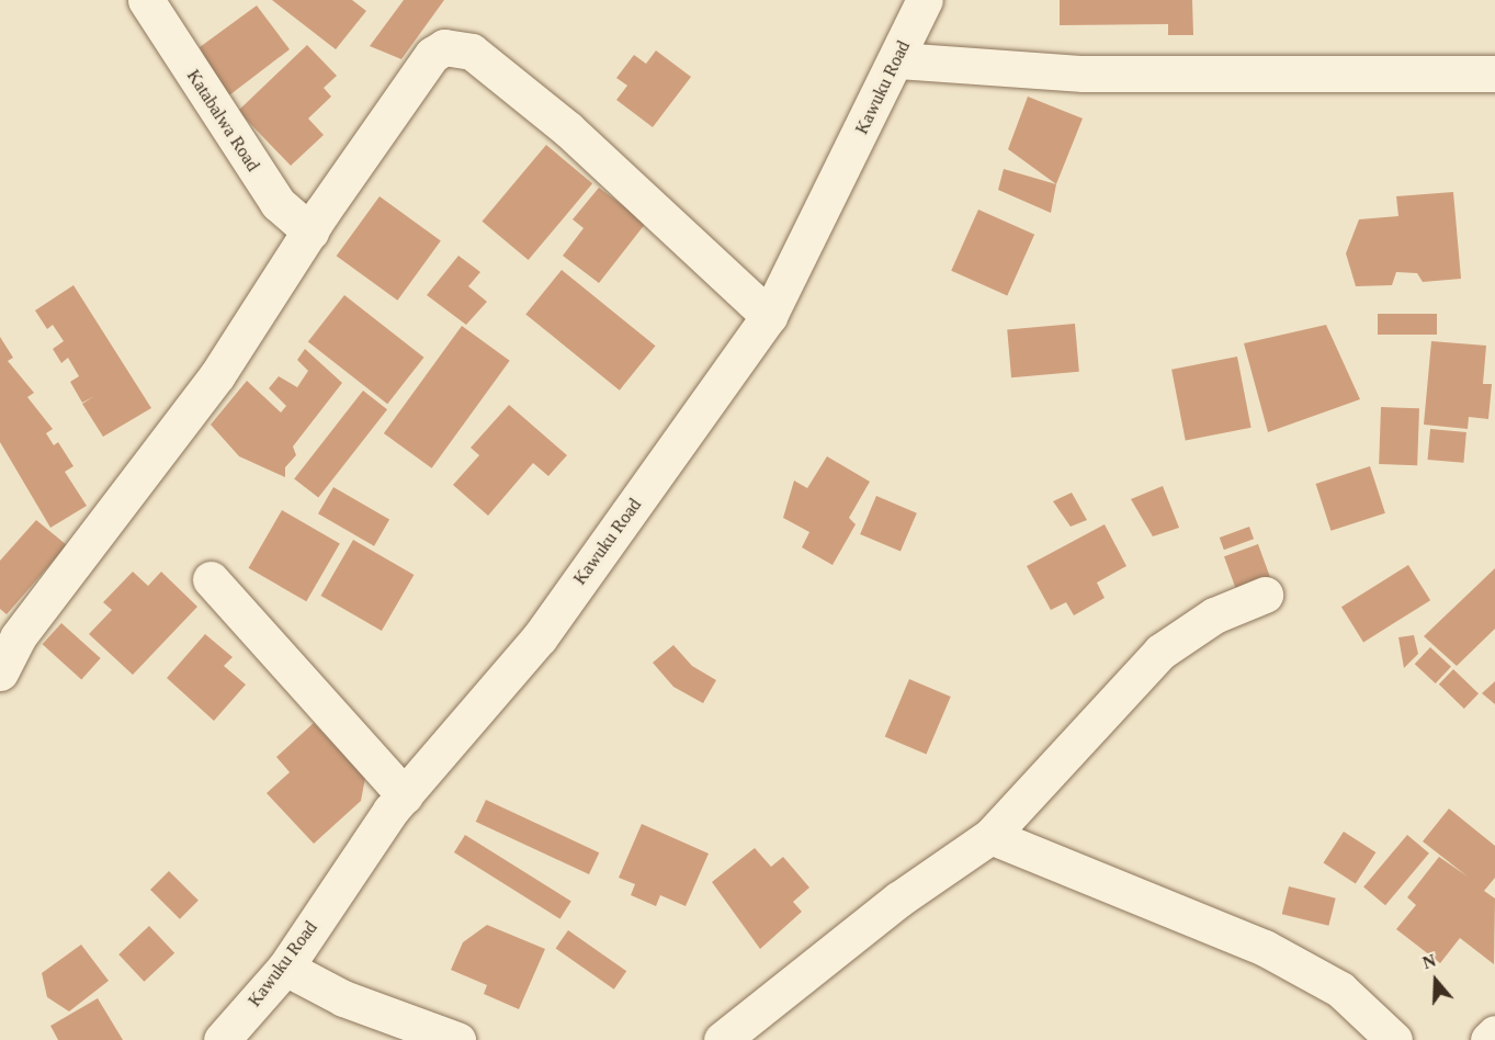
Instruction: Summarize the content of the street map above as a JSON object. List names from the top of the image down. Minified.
{"streets":{"street":["Kawuku Road","Katabalwa Road"]},"north":"top"}
